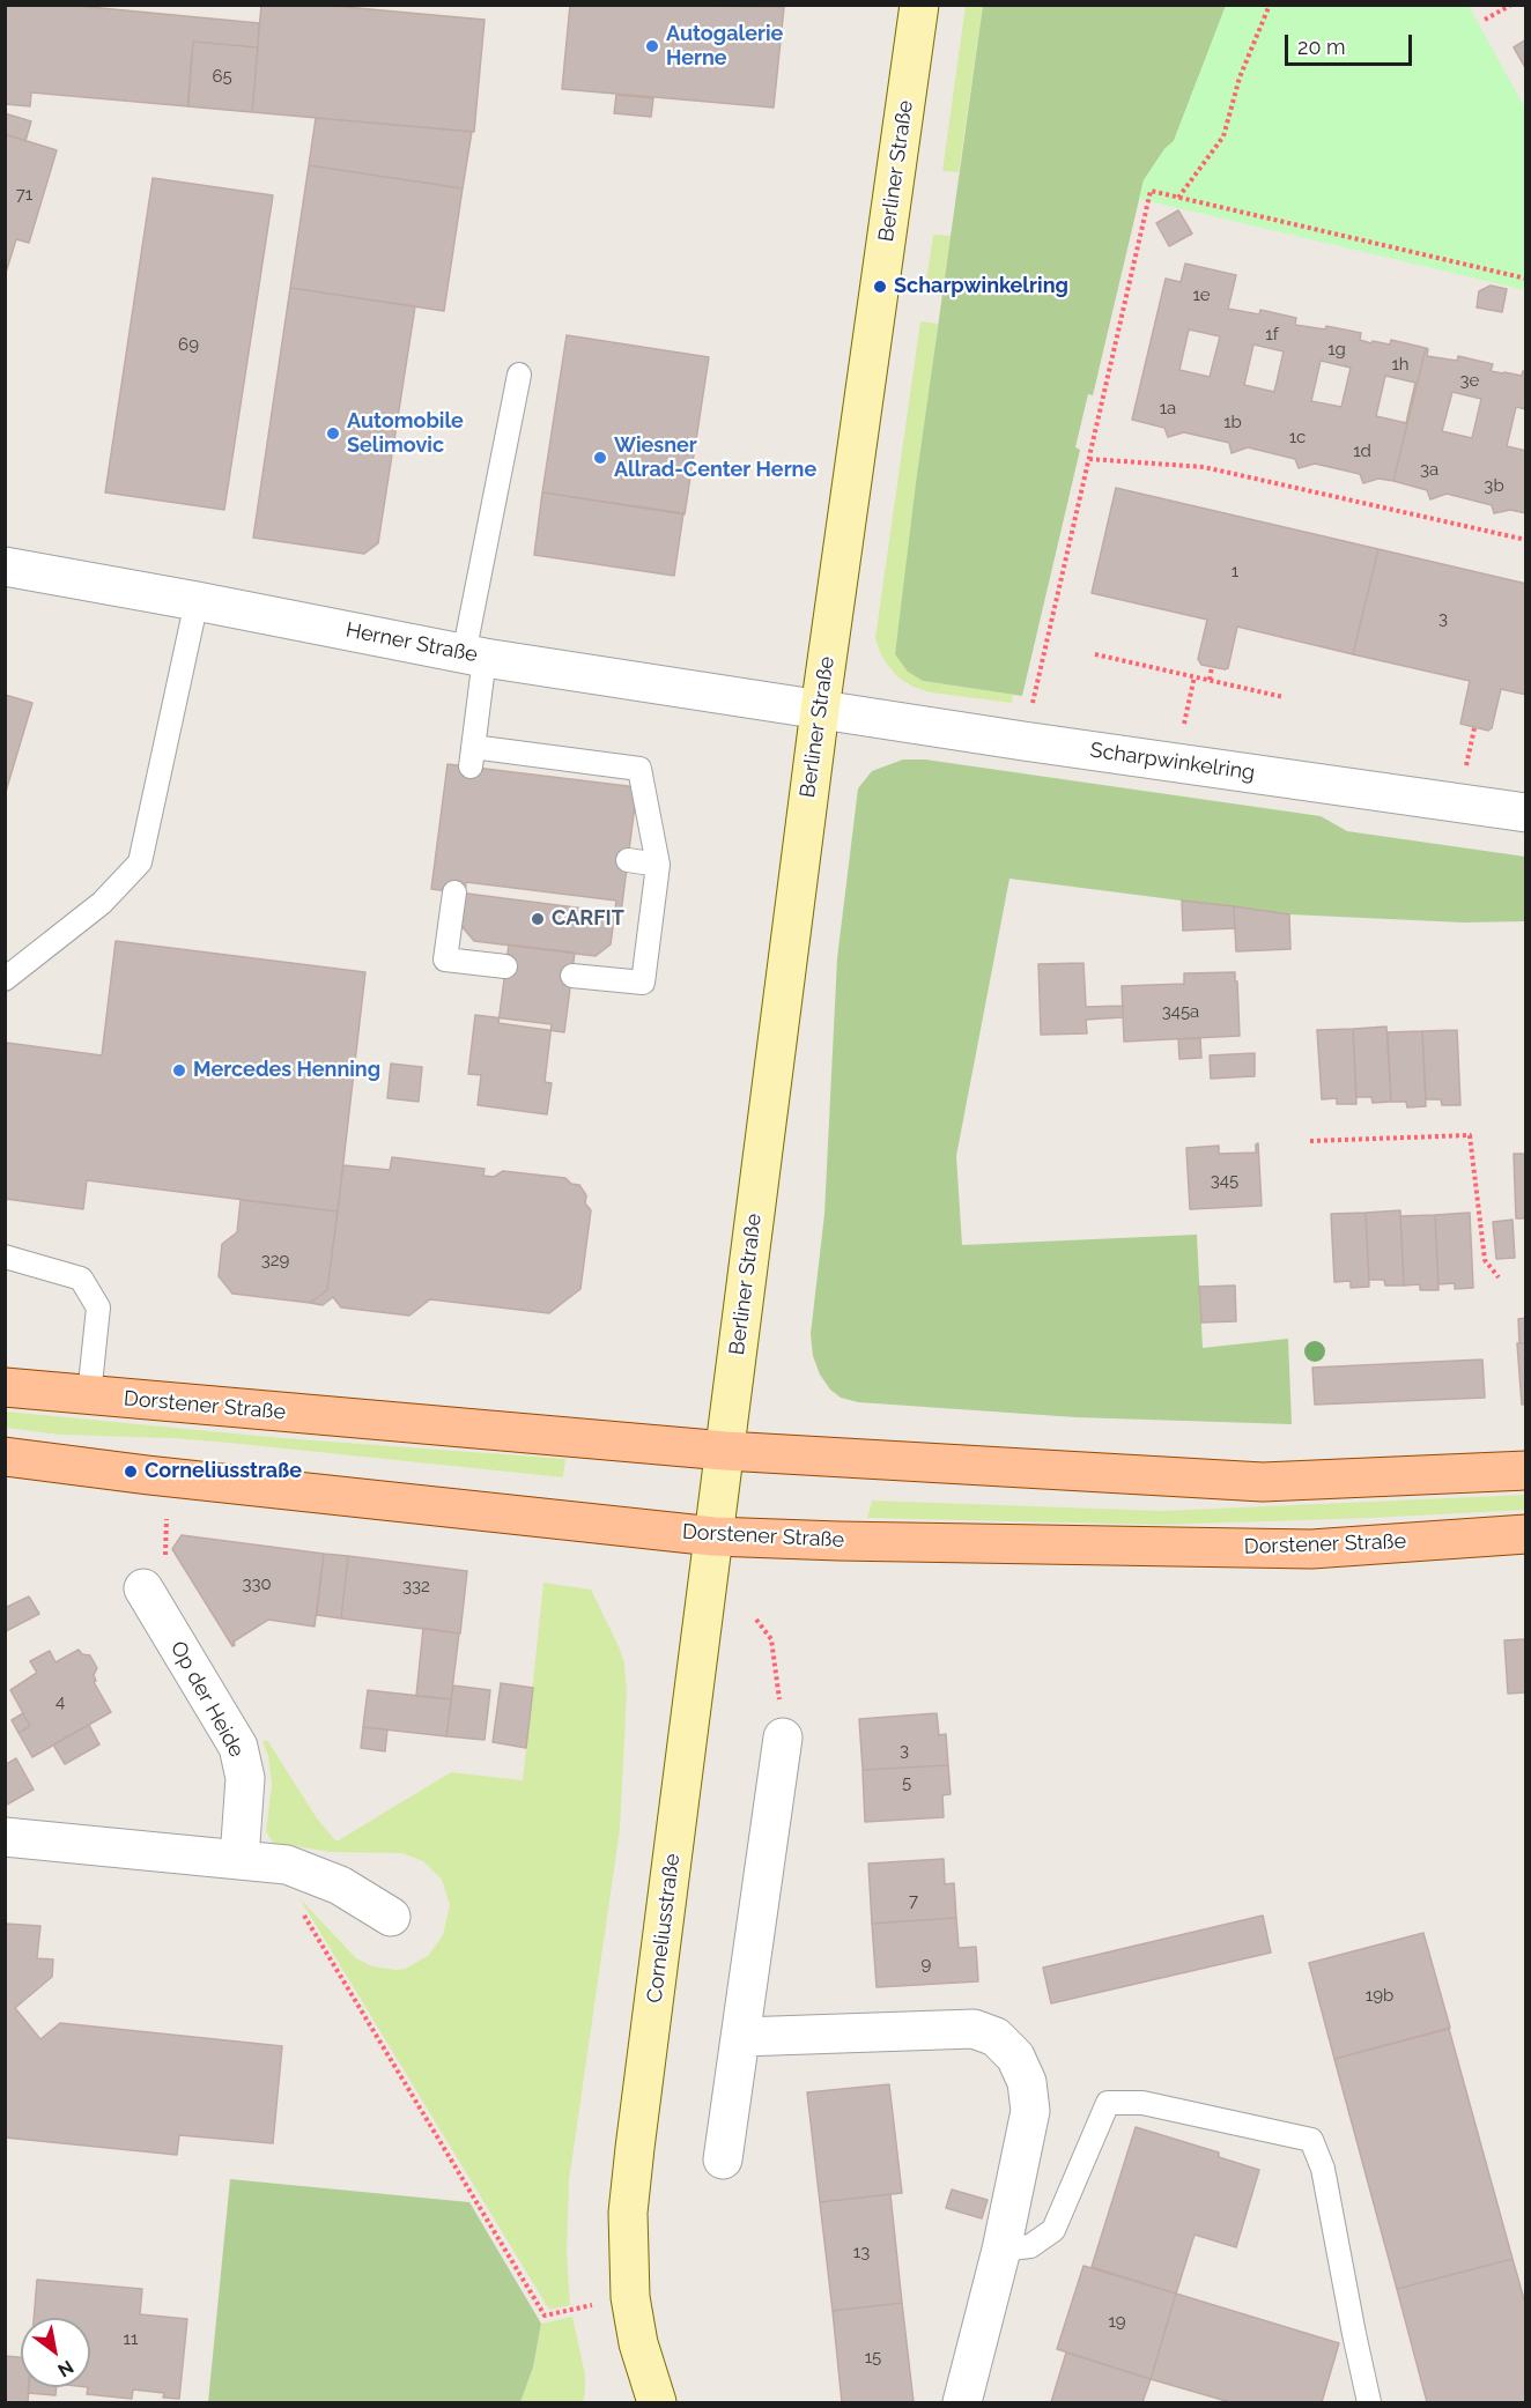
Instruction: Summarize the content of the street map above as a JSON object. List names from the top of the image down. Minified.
{"streets":{"main road":["Berliner Straße","Dorstener Straße","Corneliusstraße"],"street":["Herner Straße","Scharpwinkelring","Op der Heide"]},"crossings":[["Berliner Straße","Herner Straße"],["Berliner Straße","Scharpwinkelring"],["Berliner Straße","Dorstener Straße"],["Berliner Straße","Corneliusstraße"],["Herner Straße","Scharpwinkelring"],["Dorstener Straße","Corneliusstraße"]],"places":["Autogalerie Herne","Scharpwinkelring","Automobile Selimovic","Wiesner Allrad-Center Herne","CARFIT","Mercedes Henning","Corneliusstraße"],"house_numbers":["65","71","1e","1f","69","1g","1h","3e","1a","1b","1c","1d","3a","3b","1","3","345a","345","329","330","332","4","3","5","7","9","19b","13","19","11","15"],"scale_bar":"20 m","north":"bottom right"}
